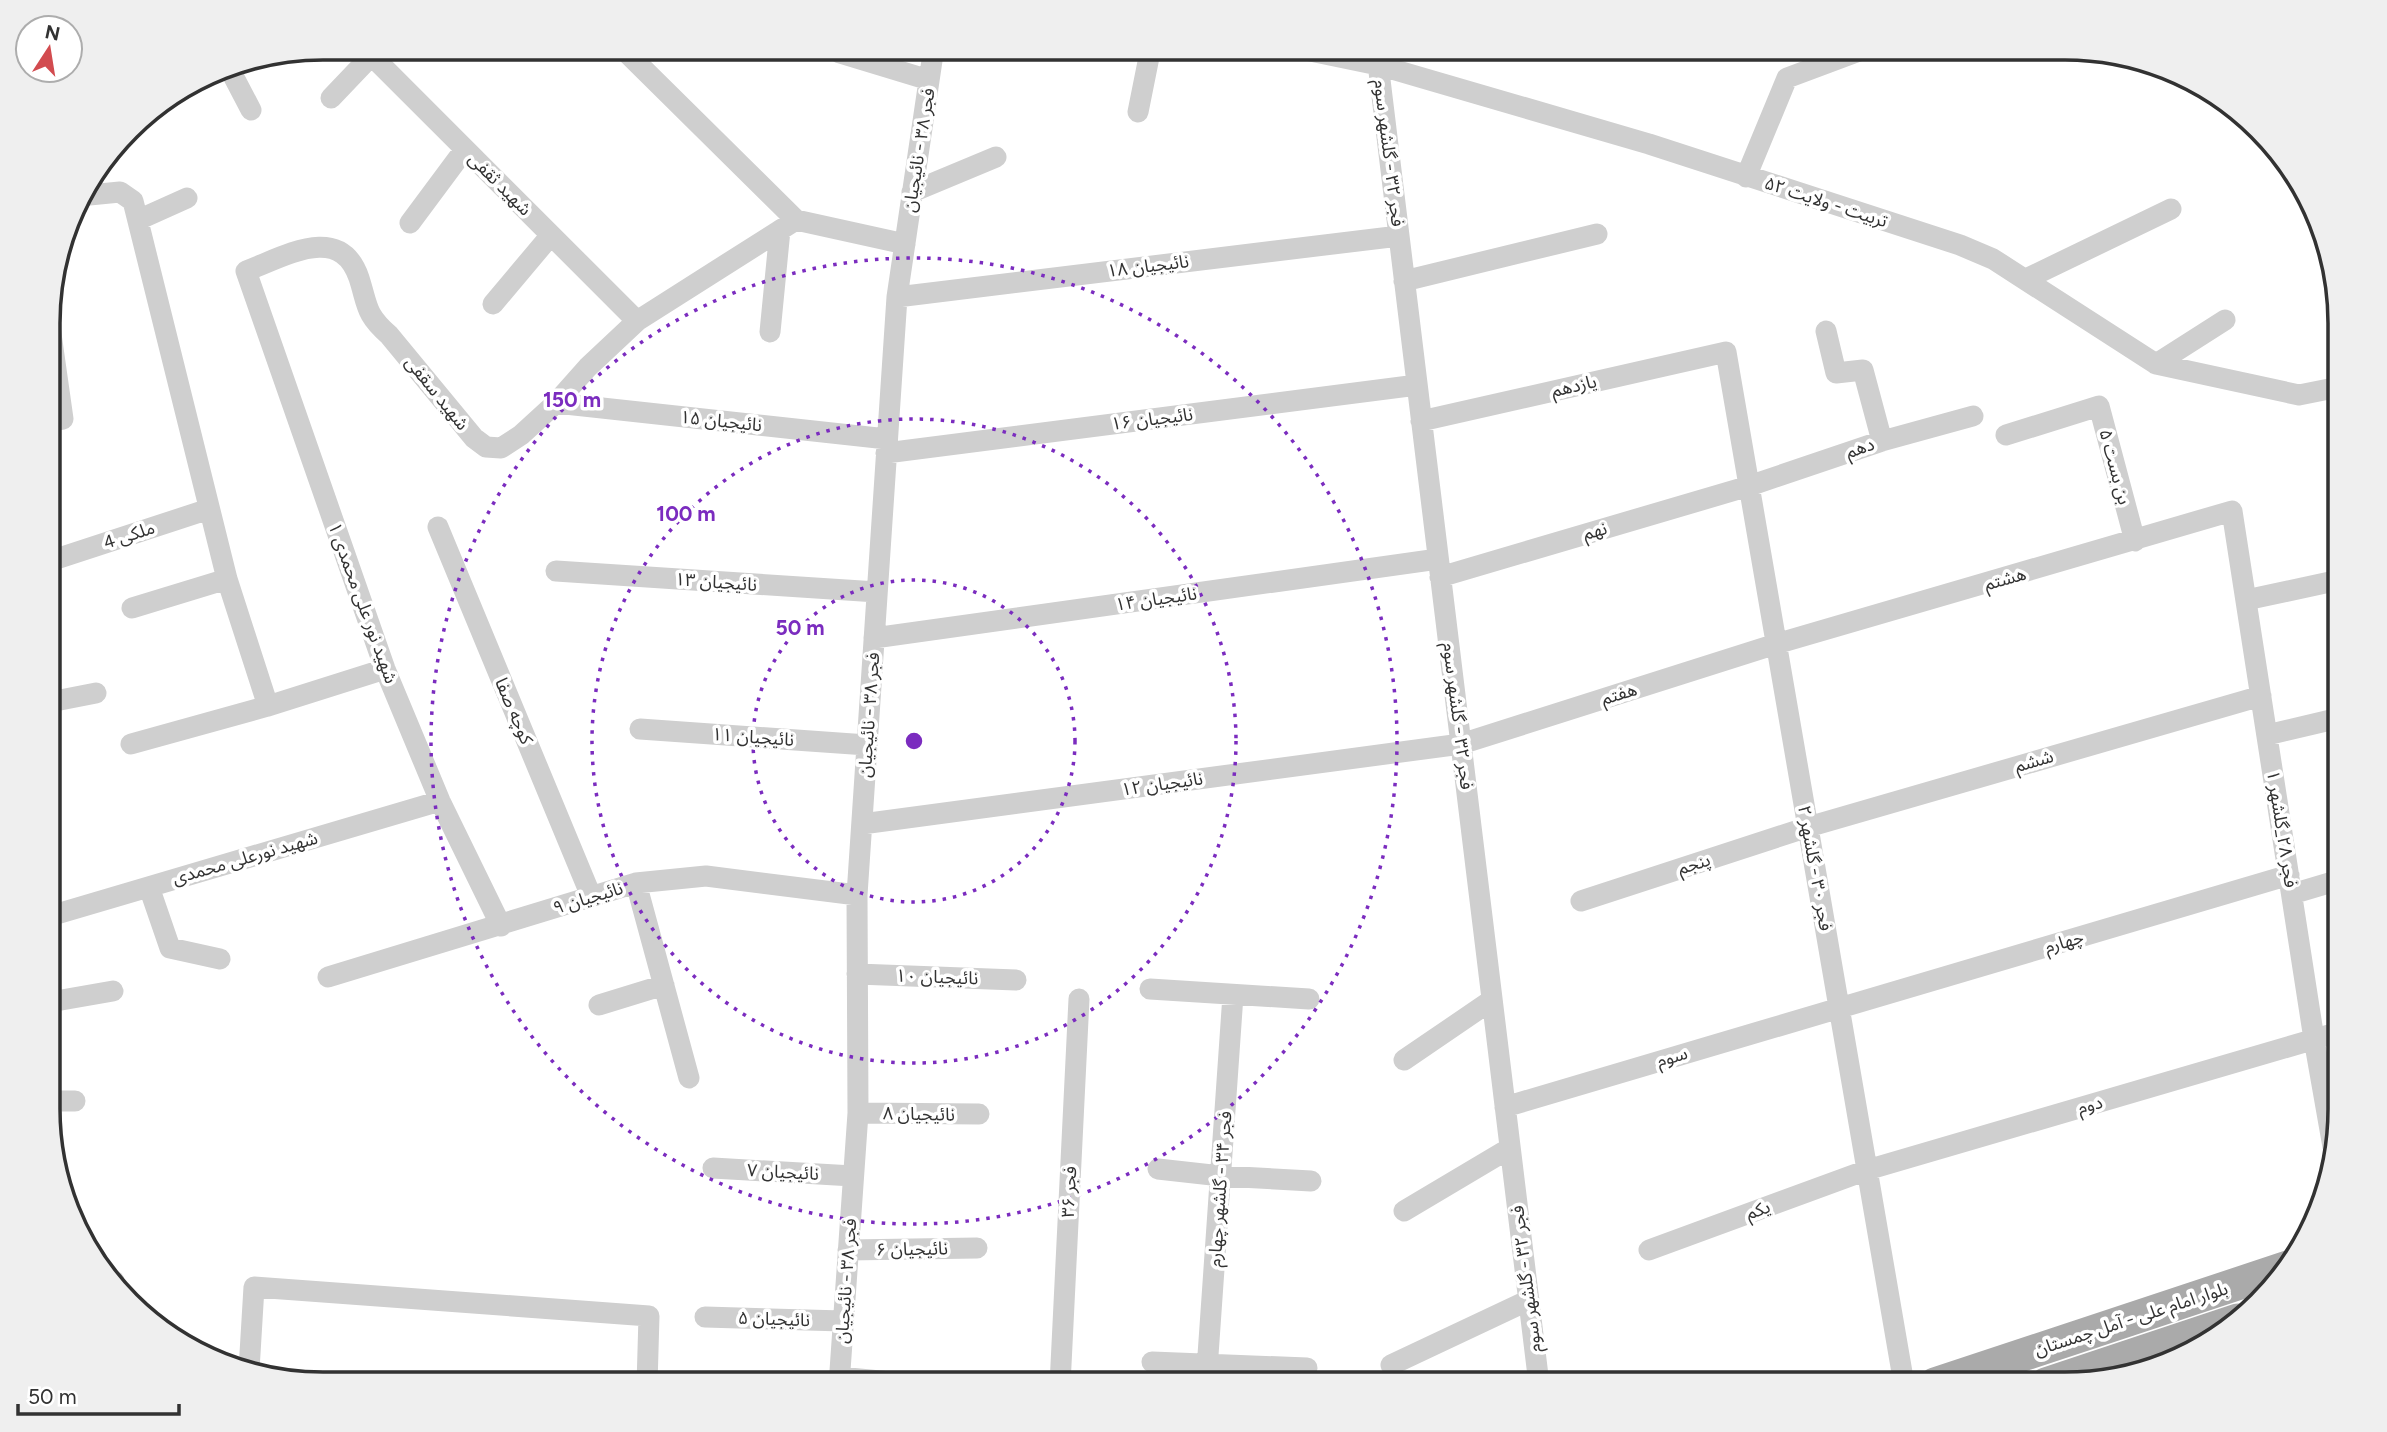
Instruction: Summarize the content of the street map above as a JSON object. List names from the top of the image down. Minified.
{"streets":{"main road":["بلوار امام علی - آمل چمستان"],"street":["فجر ۳۸ - نائیجیان","فجر ۳۲ - گلشهر سوم","شهید ثقفی","تربیت - ولایت ۵۲","نائیجیان ۱۸","یازدهم","شهید سقفی","نائیجیان ۱۶","نائیجیان ۱۵","دهم","بن بست ۵","نهم","ملکی 4","هشتم","نائیجیان ۱۳","نائیجیان ۱۴","شهید نور علی محمدی ۱","هفتم","کوچه صفا","نائیجیان ۱۱","ششم","نائیجیان ۱۲","فجر ۲۸_گلشهر ۱","شهید نورعلی محمدی","پنجم","فجر ۳۰ - گلشهر ۲","نائیجیان ۹","چهارم","نائیجیان ۱۰","سوم","دوم","نائیجیان ۸","نائیجیان ۷","فجر ۳۴ - گلشهر چهارم","فجر ۳۶","یکم","نائیجیان ۶","نائیجیان ۵"]},"crossings":[["فجر ۳۸ - نائیجیان","نائیجیان ۱۸"],["فجر ۳۸ - نائیجیان","نائیجیان ۱۶"],["فجر ۳۸ - نائیجیان","نائیجیان ۱۵"],["فجر ۳۸ - نائیجیان","نائیجیان ۱۳"],["فجر ۳۸ - نائیجیان","نائیجیان ۱۴"],["فجر ۳۸ - نائیجیان","نائیجیان ۱۱"],["فجر ۳۸ - نائیجیان","نائیجیان ۱۲"],["فجر ۳۸ - نائیجیان","نائیجیان ۹"],["فجر ۳۸ - نائیجیان","نائیجیان ۱۰"],["فجر ۳۸ - نائیجیان","نائیجیان ۸"],["فجر ۳۸ - نائیجیان","نائیجیان ۷"],["فجر ۳۸ - نائیجیان","نائیجیان ۶"],["فجر ۳۸ - نائیجیان","نائیجیان ۵"],["فجر ۳۲ - گلشهر سوم","نائیجیان ۱۸"],["فجر ۳۲ - گلشهر سوم","یازدهم"],["فجر ۳۲ - گلشهر سوم","نائیجیان ۱۶"],["فجر ۳۲ - گلشهر سوم","نهم"],["فجر ۳۲ - گلشهر سوم","نائیجیان ۱۴"],["فجر ۳۲ - گلشهر سوم","هفتم"],["فجر ۳۲ - گلشهر سوم","نائیجیان ۱۲"],["فجر ۳۲ - گلشهر سوم","سوم"],["شهید ثقفی","شهید سقفی"],["یازدهم","فجر ۳۰ - گلشهر ۲"],["شهید سقفی","نائیجیان ۱۵"],["شهید سقفی","شهید نور علی محمدی ۱"],["نائیجیان ۱۶","نائیجیان ۱۵"],["دهم","نهم"],["دهم","فجر ۳۰ - گلشهر ۲"],["بن بست ۵","هشتم"],["نهم","نائیجیان ۱۴"],["نهم","فجر ۳۰ - گلشهر ۲"],["هشتم","هفتم"],["هشتم","فجر ۲۸_گلشهر ۱"],["هشتم","فجر ۳۰ - گلشهر ۲"],["شهید نور علی محمدی ۱","شهید نورعلی محمدی"],["شهید نور علی محمدی ۱","نائیجیان ۹"],["هفتم","نائیجیان ۱۲"],["هفتم","فجر ۳۰ - گلشهر ۲"],["کوچه صفا","نائیجیان ۹"],["ششم","فجر ۲۸_گلشهر ۱"],["ششم","پنجم"],["ششم","فجر ۳۰ - گلشهر ۲"],["فجر ۲۸_گلشهر ۱","چهارم"],["فجر ۲۸_گلشهر ۱","دوم"],["پنجم","فجر ۳۰ - گلشهر ۲"],["فجر ۳۰ - گلشهر ۲","چهارم"],["فجر ۳۰ - گلشهر ۲","سوم"],["فجر ۳۰ - گلشهر ۲","دوم"],["فجر ۳۰ - گلشهر ۲","یکم"],["چهارم","سوم"],["دوم","یکم"]],"scale_bar":"50 m","north":"top","rings":["150 m","100 m","50 m"]}
